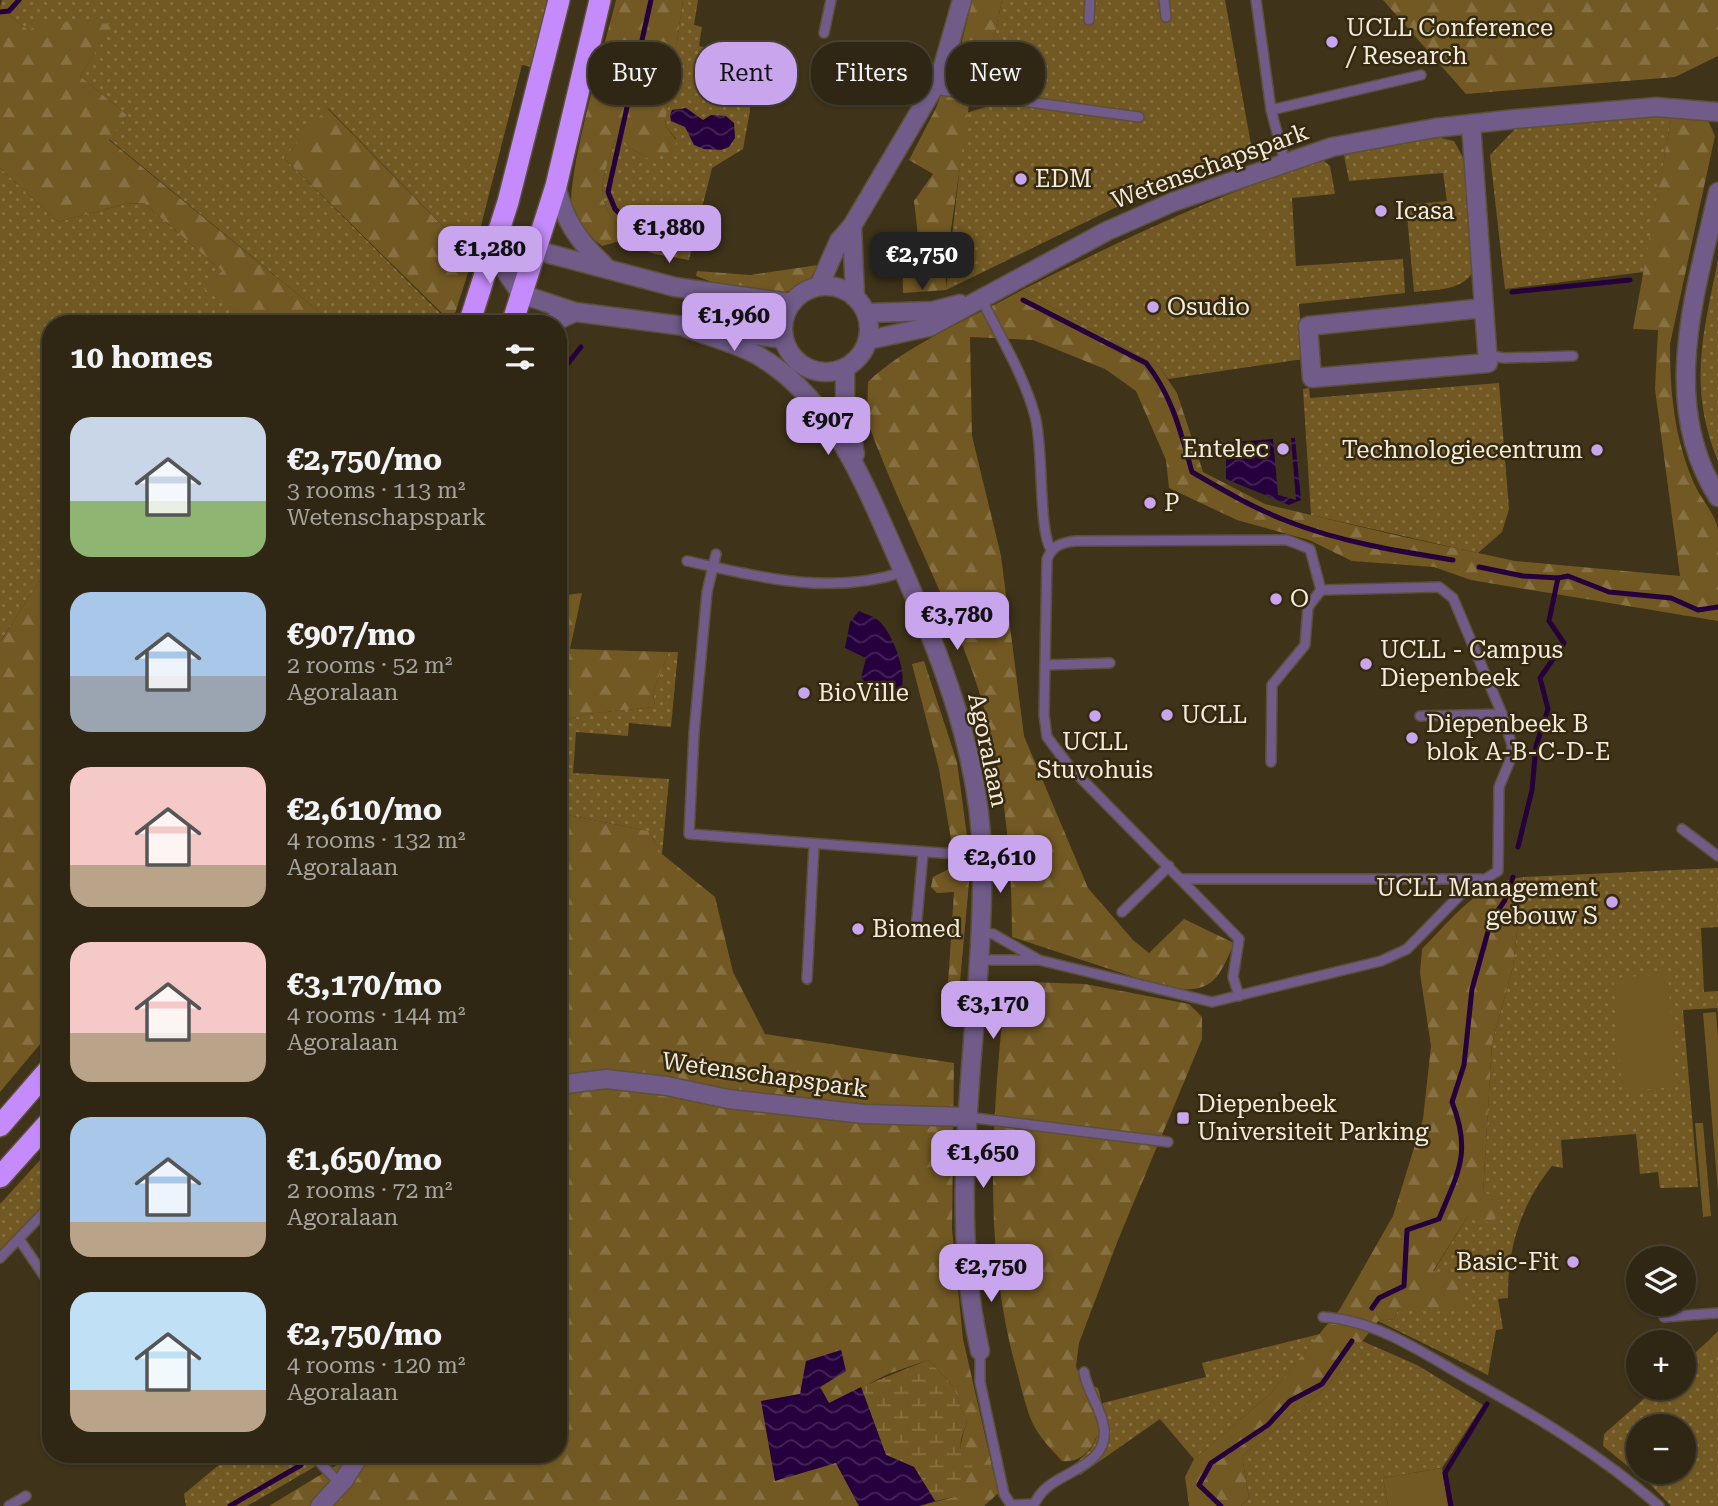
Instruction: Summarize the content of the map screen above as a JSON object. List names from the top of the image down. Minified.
{"streets":{"street":["Wetenschapspark","Agoralaan"]},"crossings":[["Wetenschapspark","Agoralaan"]],"places":{"other":["UCLL Conference / Research","EDM","Icasa","Osudio","Entelec","Technologiecentrum","P","O","UCLL - Campus Diepenbeek","BioVille","UCLL","UCLL Stuvohuis","Diepenbeek B blok A-B-C-D-E","UCLL Management gebouw S","Biomed","Basic-Fit"],"transit":["Diepenbeek Universiteit Parking"]},"page":{"chip":["Buy","Rent","Filters","New"],"price":["€1,880","€1,280","€2,750","€1,960","€907","€3,780","€2,610","€3,170","€1,650","€2,750"],"heading":"10 homes","list":[{"name":"€2,750/mo","note":"3 rooms · 113 m² · Wetenschapspark"},{"name":"€907/mo","note":"2 rooms · 52 m² · Agoralaan"},{"name":"€2,610/mo","note":"4 rooms · 132 m² · Agoralaan"},{"name":"€3,170/mo","note":"4 rooms · 144 m² · Agoralaan"},{"name":"€1,650/mo","note":"2 rooms · 72 m² · Agoralaan"},{"name":"€2,750/mo","note":"4 rooms · 120 m² · Agoralaan"}],"map_buttons":["+","−"]}}
